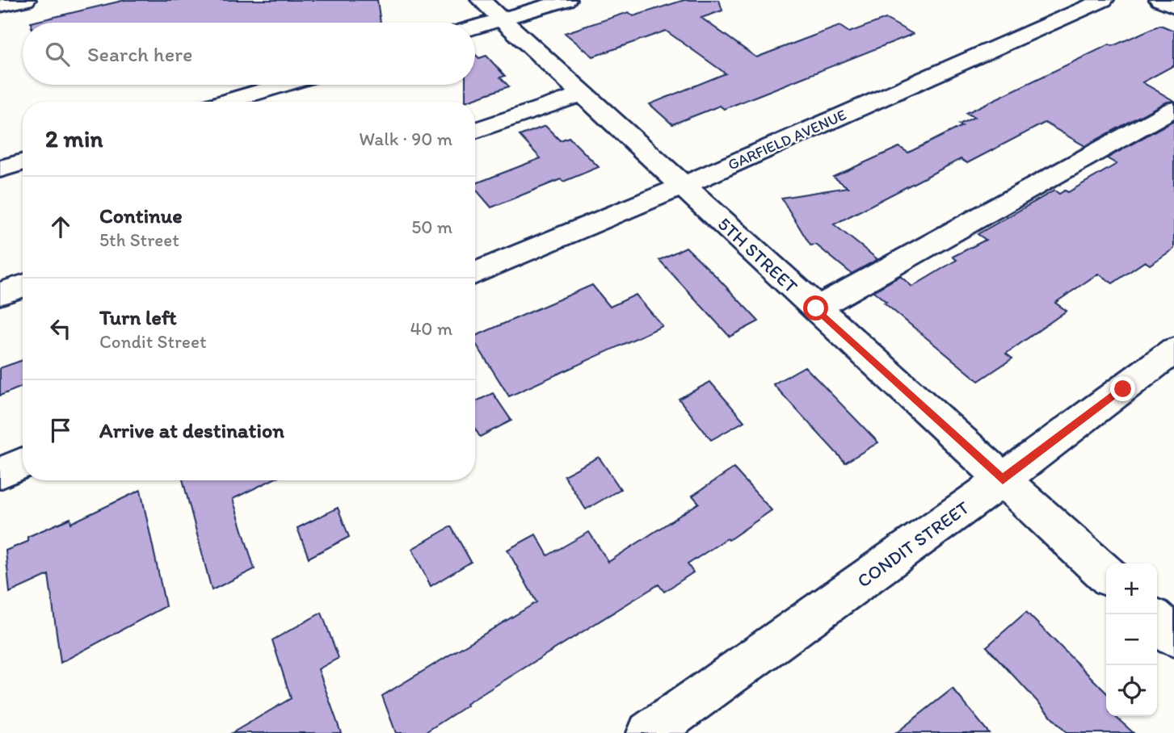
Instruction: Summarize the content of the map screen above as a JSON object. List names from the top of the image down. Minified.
{"streets":{"street":["GARFIELD AVENUE","5TH STREET","CONDIT STREET"]},"crossings":[["GARFIELD AVENUE","5TH STREET"],["5TH STREET","CONDIT STREET"]],"page":{"search":"Search here","heading":["2 min","Walk · 90 m"],"list":[["Continue","5th Street","50 m"],["Turn left","Condit Street","40 m"],"Arrive at destination"],"map_buttons":["+","−"]}}
